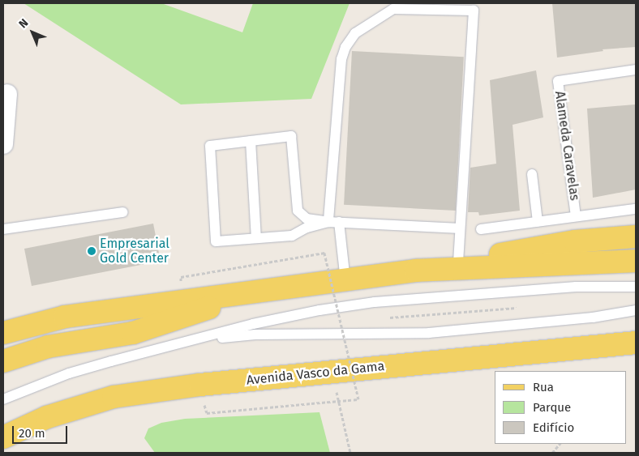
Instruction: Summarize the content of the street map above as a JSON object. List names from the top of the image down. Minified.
{"streets":{"main road":["Avenida Vasco da Gama"],"lane":["Alameda Caravelas"]},"places":["Empresarial Gold Center"],"legend":["Rua","Parque","Edifício"],"scale_bar":"20 m","north":"top left"}
